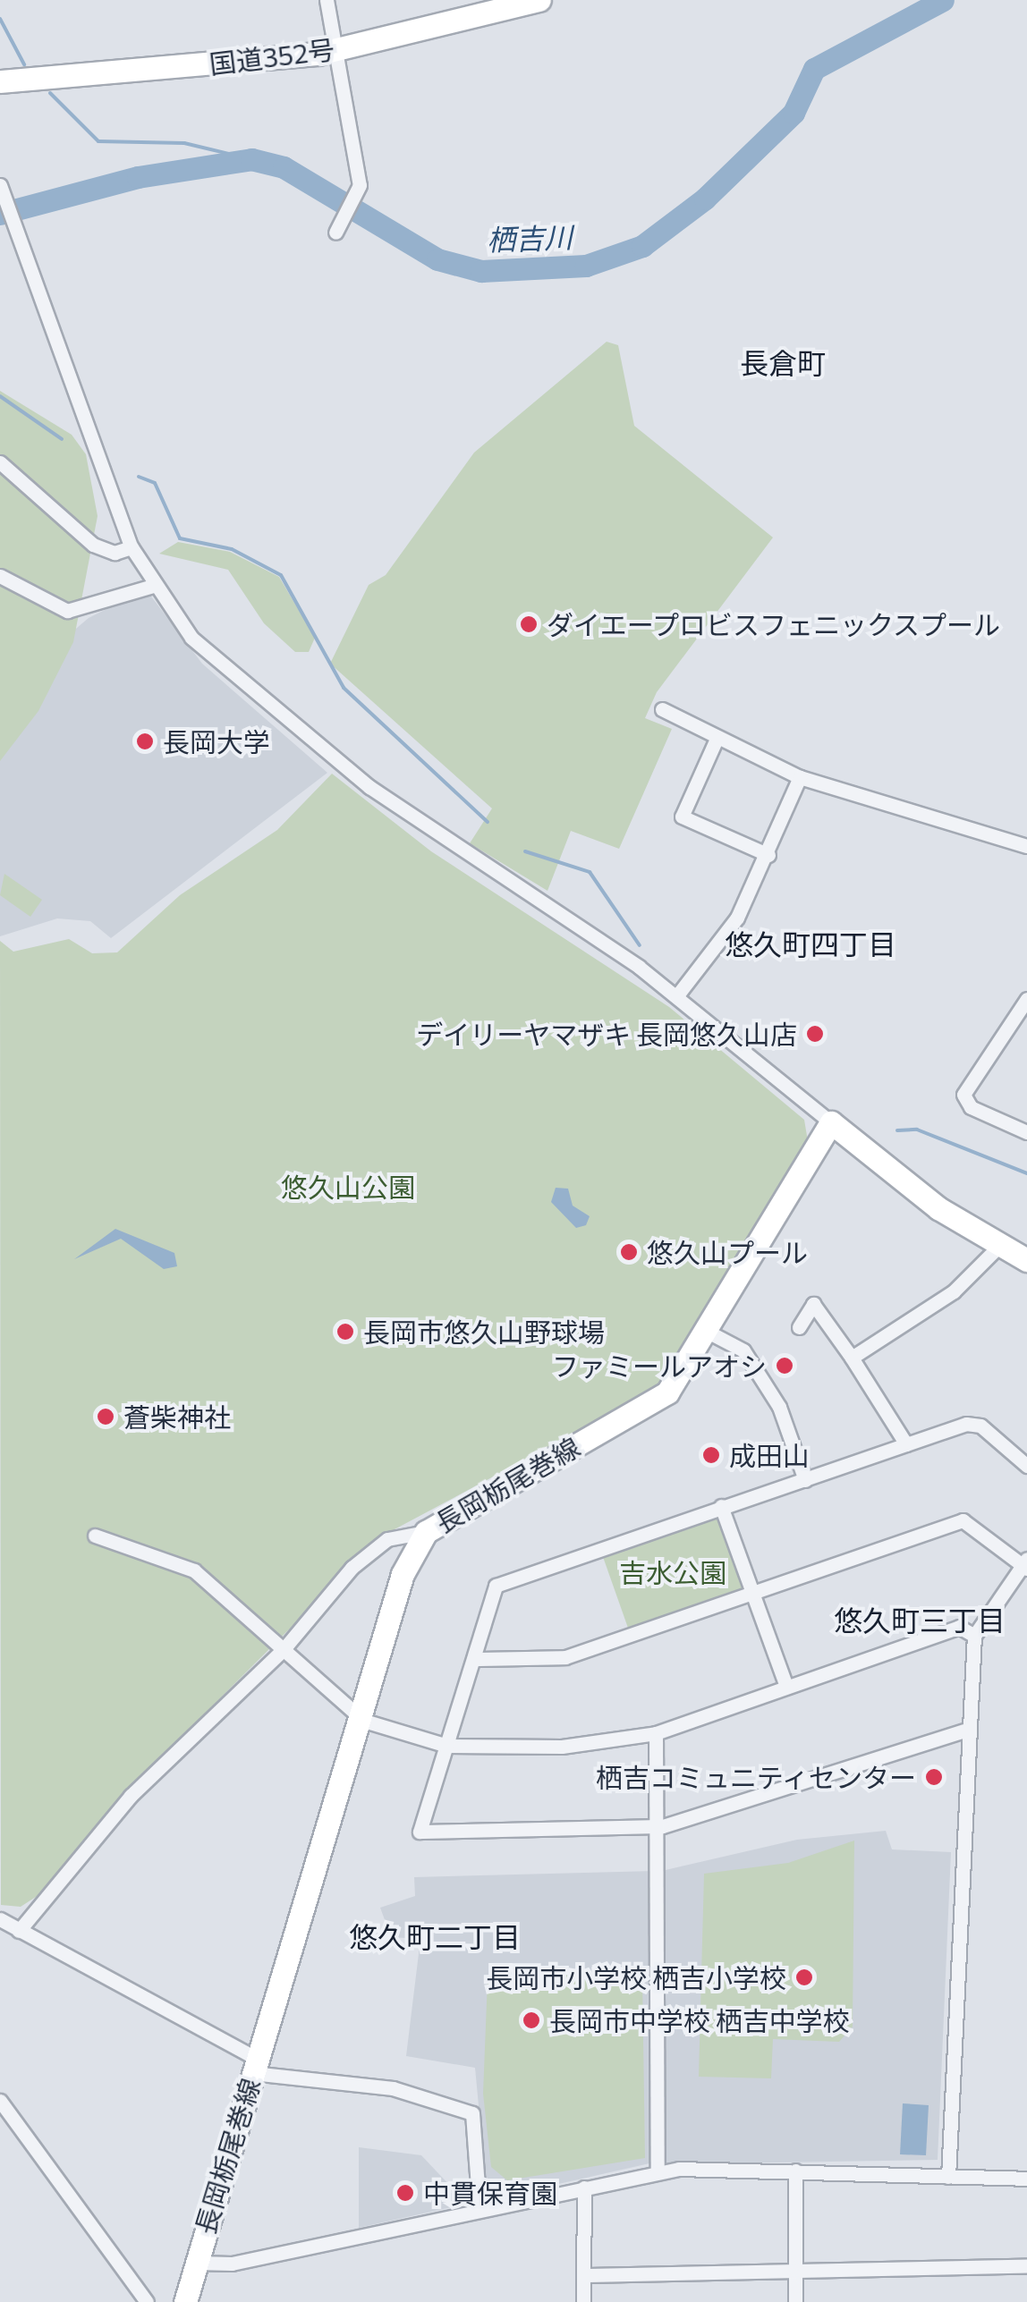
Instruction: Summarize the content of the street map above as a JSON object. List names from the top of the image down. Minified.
{"streets":{"main road":["国道352号","長岡栃尾巻線"]},"districts":["長倉町","悠久町四丁目","悠久町三丁目","悠久町二丁目"],"water":["栖吉川"],"parks":["悠久山公園","吉水公園"],"places":["ダイエープロビスフェニックスプール","長岡大学","デイリーヤマザキ 長岡悠久山店","悠久山プール","長岡市悠久山野球場","ファミールアオシ","蒼柴神社","成田山","栖吉コミュニティセンター","長岡市小学校 栖吉小学校","長岡市中学校 栖吉中学校","中貫保育園"]}
